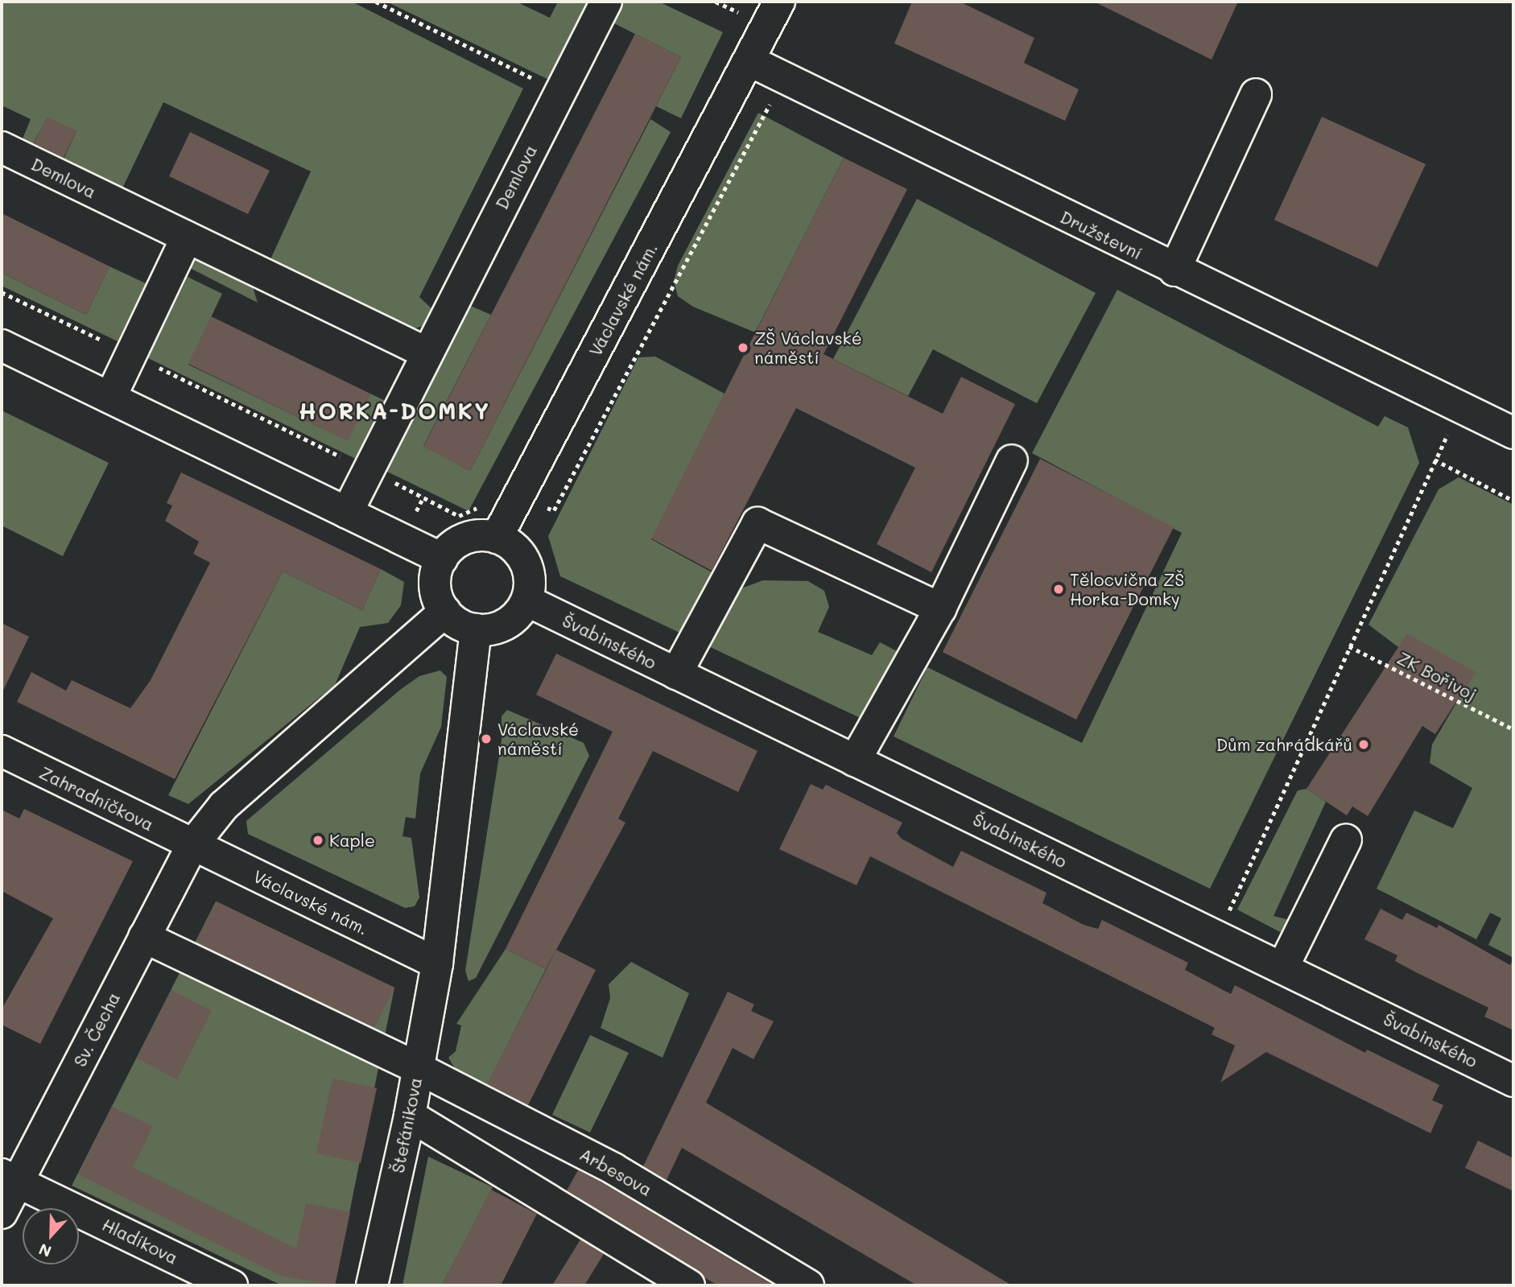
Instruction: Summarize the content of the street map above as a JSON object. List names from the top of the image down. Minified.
{"streets":{"street":["Demlova","Družstevní","Václavské nám.","Švabinského","Zahradníčkova","Sv. Čecha","Štefánikova","Arbesova","Hladíkova"],"path":["ZK Bořivoj"]},"crossings":[["Družstevní","Václavské nám."],["Václavské nám.","Švabinského"],["Václavské nám.","Zahradníčkova"],["Václavské nám.","Sv. Čecha"],["Václavské nám.","Štefánikova"],["Zahradníčkova","Sv. Čecha"],["Sv. Čecha","Arbesova"],["Sv. Čecha","Hladíkova"],["Štefánikova","Arbesova"]],"districts":["HORKA-DOMKY"],"places":["ZŠ Václavské náměstí","Tělocvična ZŠ Horka-Domky","Václavské náměstí","Dům zahrádkářů","Kaple"],"north":"bottom"}
